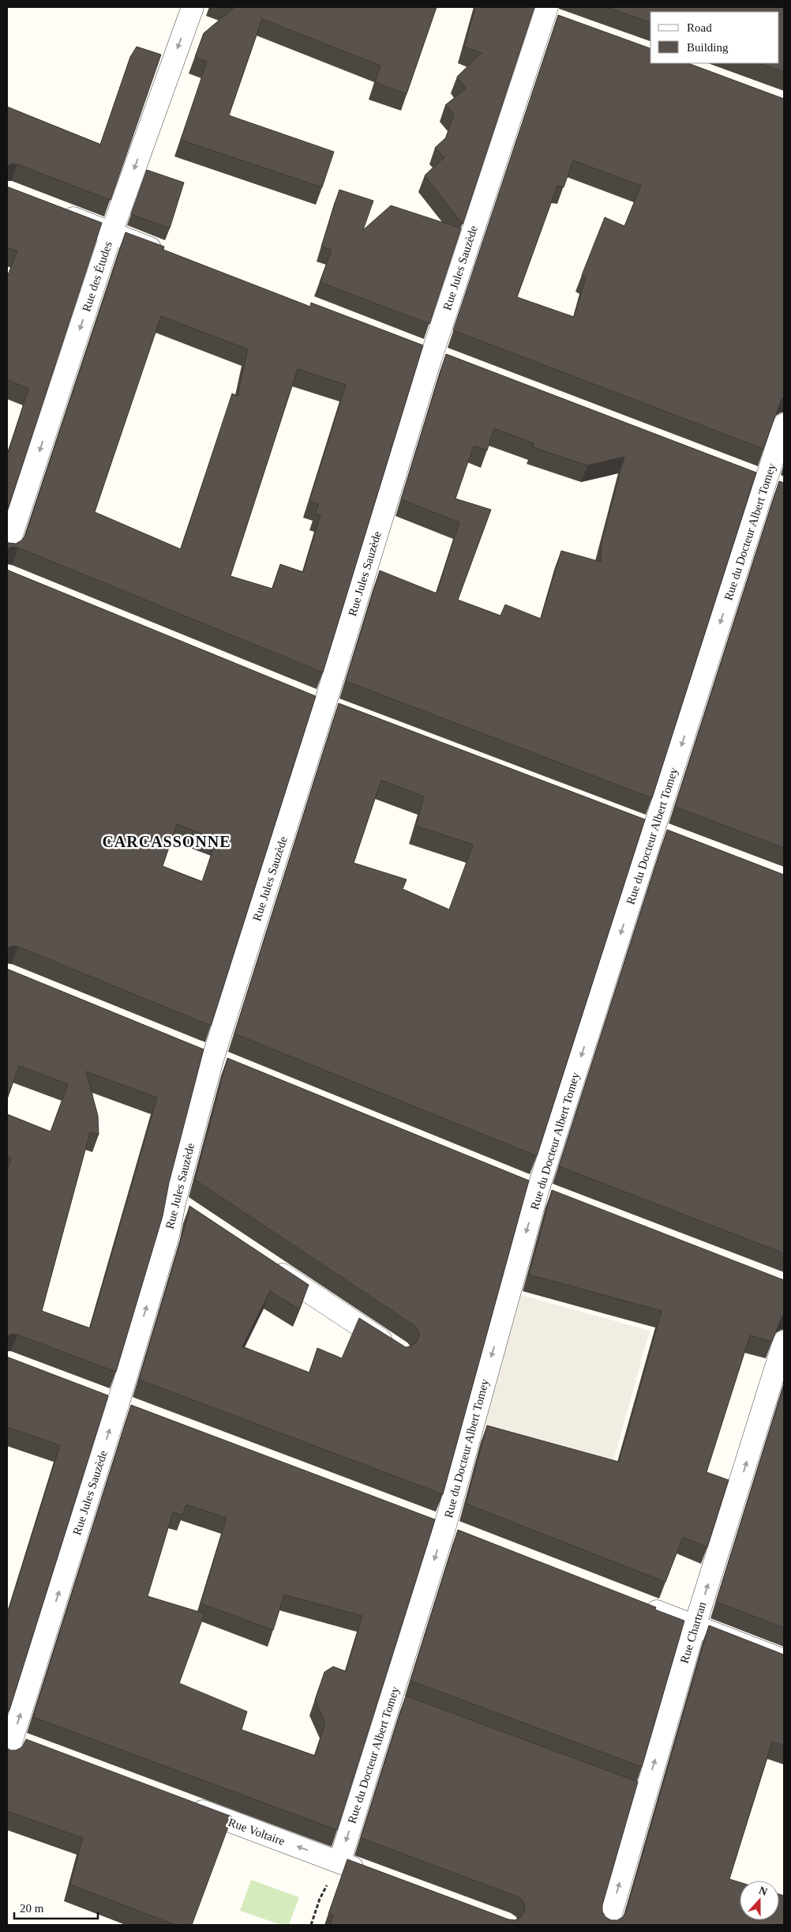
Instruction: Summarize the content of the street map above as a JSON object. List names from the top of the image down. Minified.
{"streets":{"street":["Rue Jules Sauzède","Rue des Études","Rue du Docteur Albert Tomey","Rue Chartran","Rue Voltaire"]},"crossings":[["Rue du Docteur Albert Tomey","Rue Voltaire"]],"one_way":["Rue des Études","Rue du Docteur Albert Tomey","Rue Chartran","Rue Voltaire"],"districts":["CARCASSONNE"],"legend":["Road","Building"],"scale_bar":"20 m","north":"top"}
